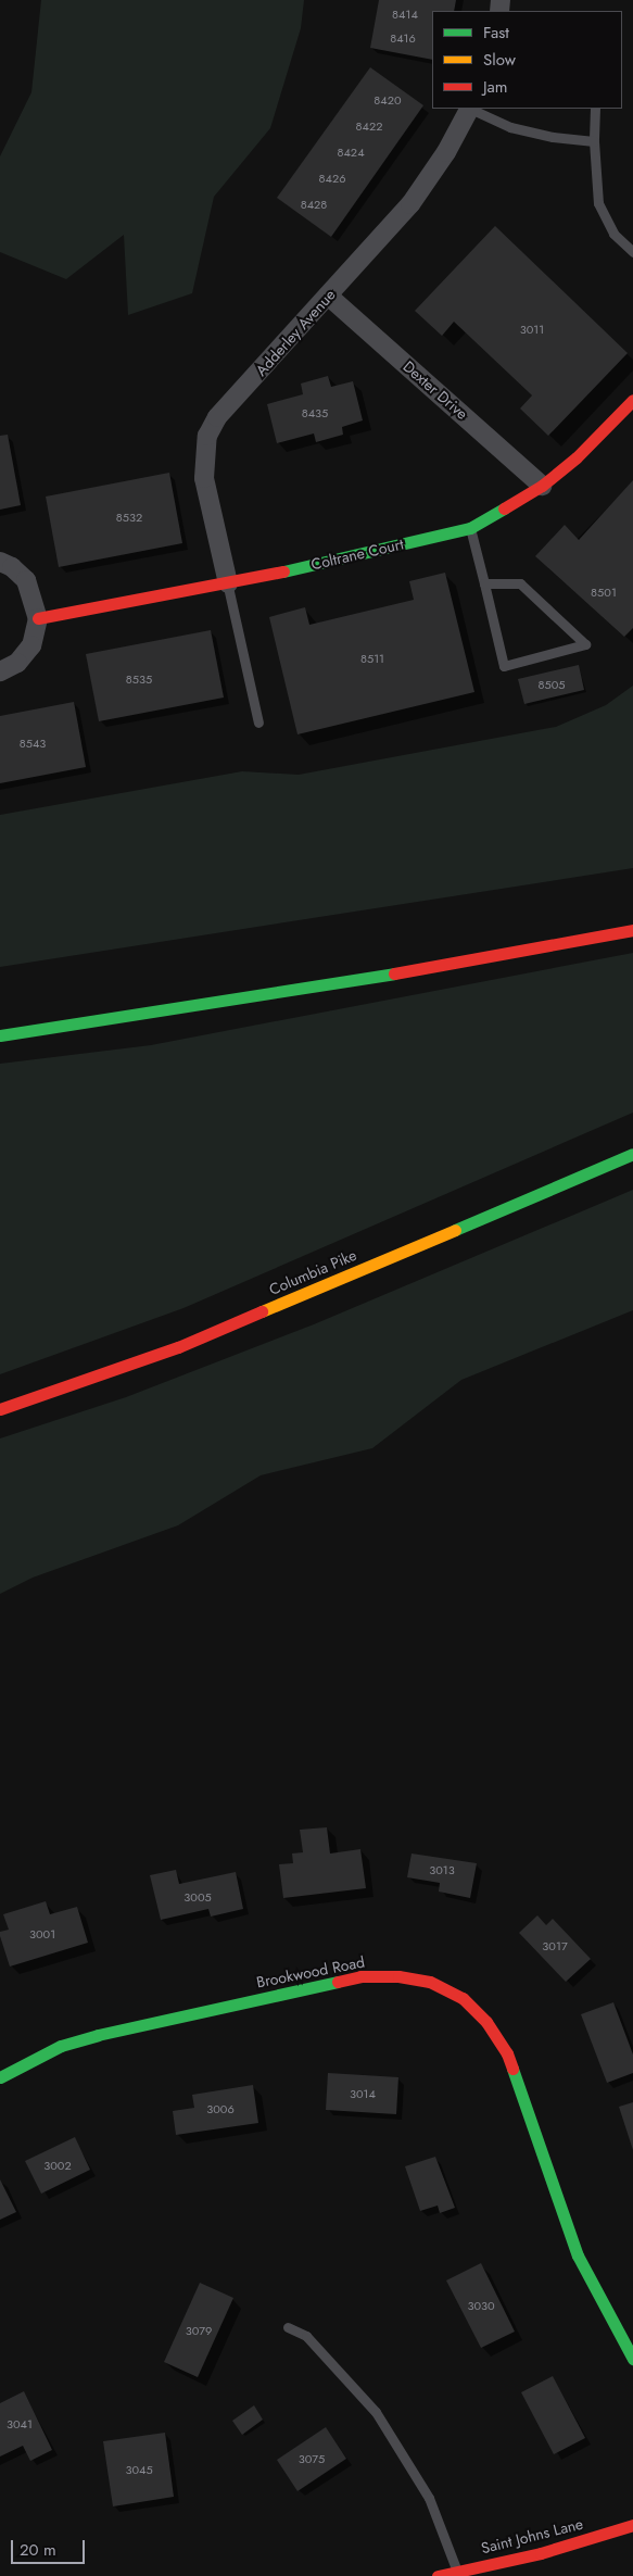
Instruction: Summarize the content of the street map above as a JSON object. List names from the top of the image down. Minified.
{"streets":{"main road":["Coltrane Court","Columbia Pike","Brookwood Road","Saint Johns Lane"],"street":["Adderley Avenue","Dexter Drive"]},"crossings":[["Adderley Avenue","Dexter Drive"],["Adderley Avenue","Coltrane Court"],["Dexter Drive","Coltrane Court"]],"house_numbers":["8414","8416","8420","8422","8424","8426","8428","3011","8435","8532","8501","8511","8535","8505","8543","3013","3005","3001","3017","3014","3006","3002","3030","3079","3041","3075","3045"],"legend":["Fast","Slow","Jam"],"scale_bar":"20 m"}
